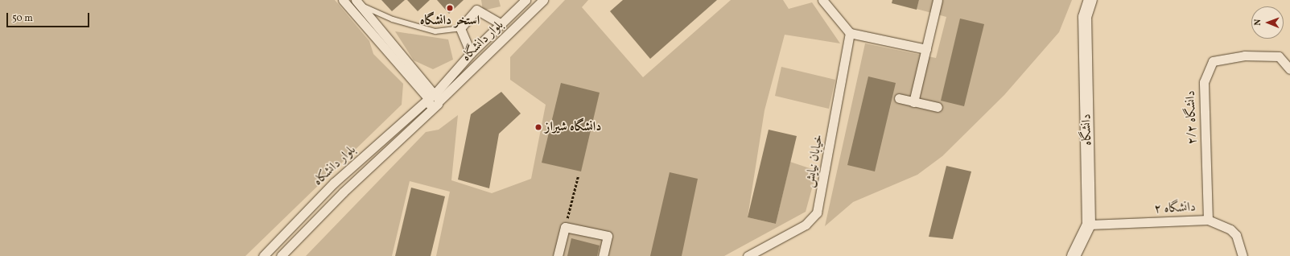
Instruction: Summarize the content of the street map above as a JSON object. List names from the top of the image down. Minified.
{"streets":{"street":["بلوار دانشگاه","۲/۲ دانشگاه","دانشگاه","خیابان نیایش","بلوار دانشکاه","۲ دانشگاه"]},"crossings":[["بلوار دانشگاه","بلوار دانشکاه"],["۲/۲ دانشگاه","۲ دانشگاه"],["دانشگاه","۲ دانشگاه"]],"places":["استخر دانشگاه","دانشگاه شیراز"],"scale_bar":"50 m","north":"left"}
